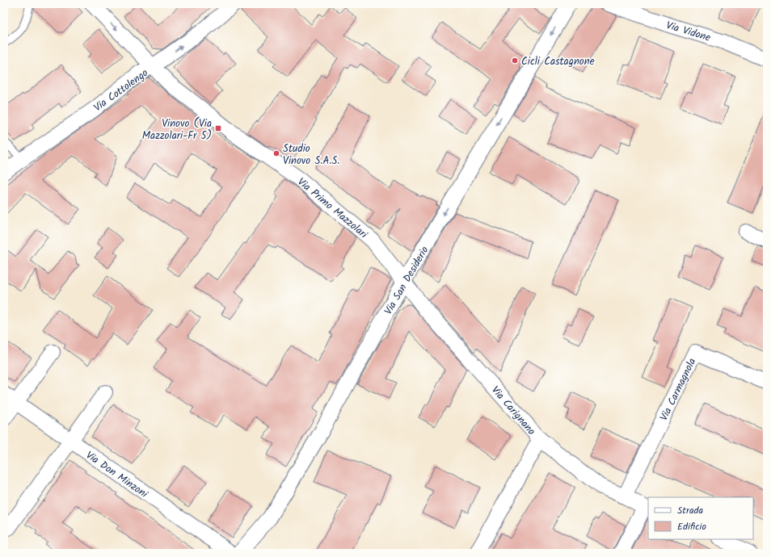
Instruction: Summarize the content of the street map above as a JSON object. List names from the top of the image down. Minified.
{"streets":{"street":["Via Vidone","Via Cottolengo","Via Primo Mazzolari","Via San Desiderio","Via Carmagnola","Via Carignano","Via Don Minzoni"]},"crossings":[["Via Cottolengo","Via Primo Mazzolari"],["Via Primo Mazzolari","Via San Desiderio"],["Via Primo Mazzolari","Via Carignano"],["Via San Desiderio","Via Carignano"],["Via Carmagnola","Via Carignano"]],"one_way":["Via Cottolengo","Via San Desiderio"],"places":{"other":["Cicli Castagnone","Studio Vinovo S.A.S."],"transit":["Vinovo (Via Mazzolari-Fr 5)"]},"legend":["Strada","Edificio"]}
